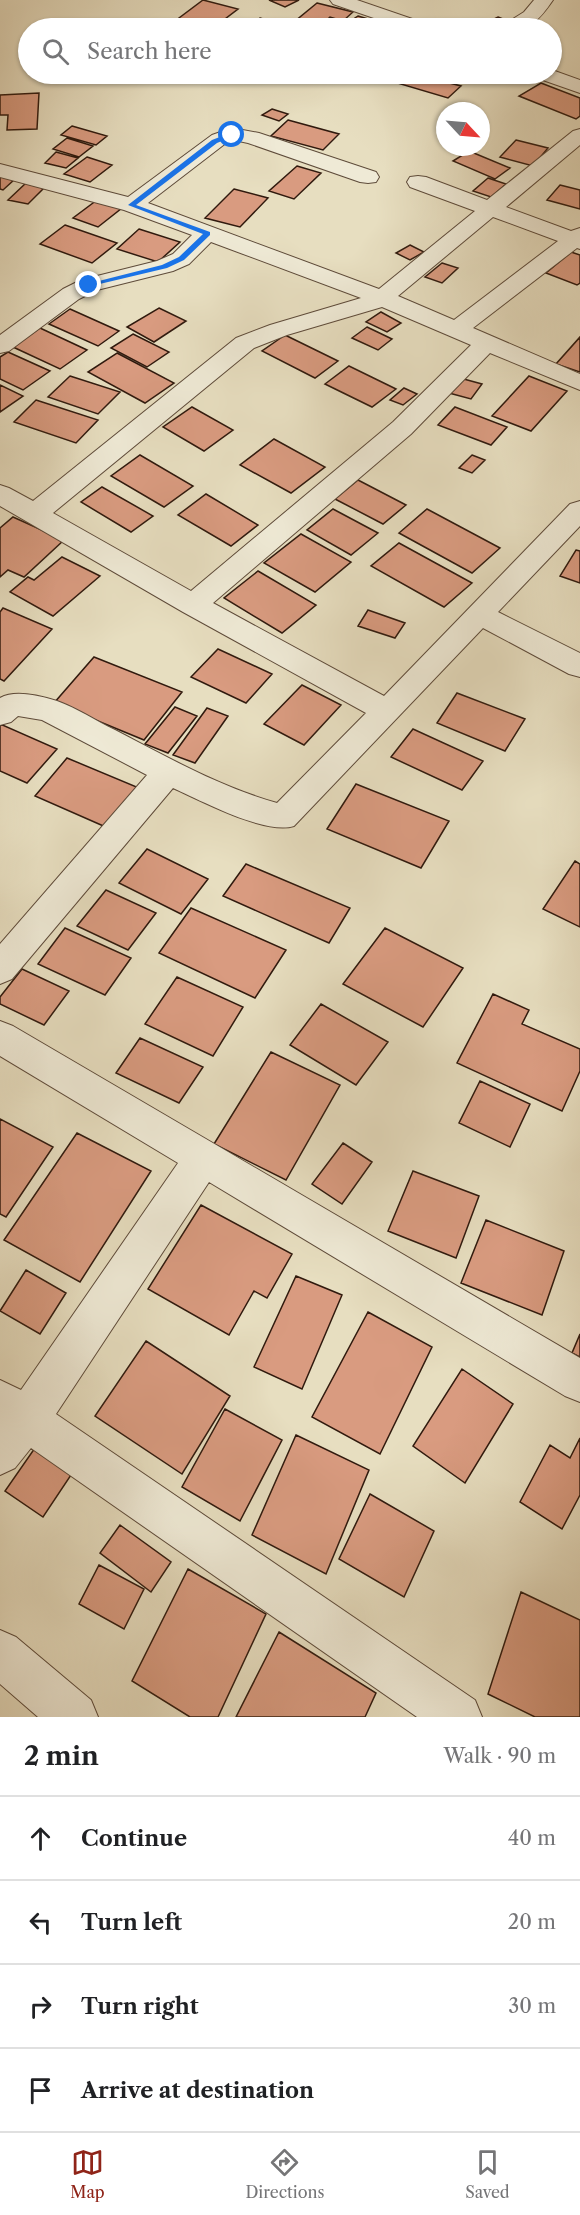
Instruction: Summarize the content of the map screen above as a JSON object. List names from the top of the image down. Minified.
{"north":"bottom right","page":{"search":"Search here","heading":["2 min","Walk · 90 m"],"list":[["Continue","40 m"],["Turn left","20 m"],["Turn right","30 m"],"Arrive at destination"],"nav":["Map","Directions","Saved"]}}
